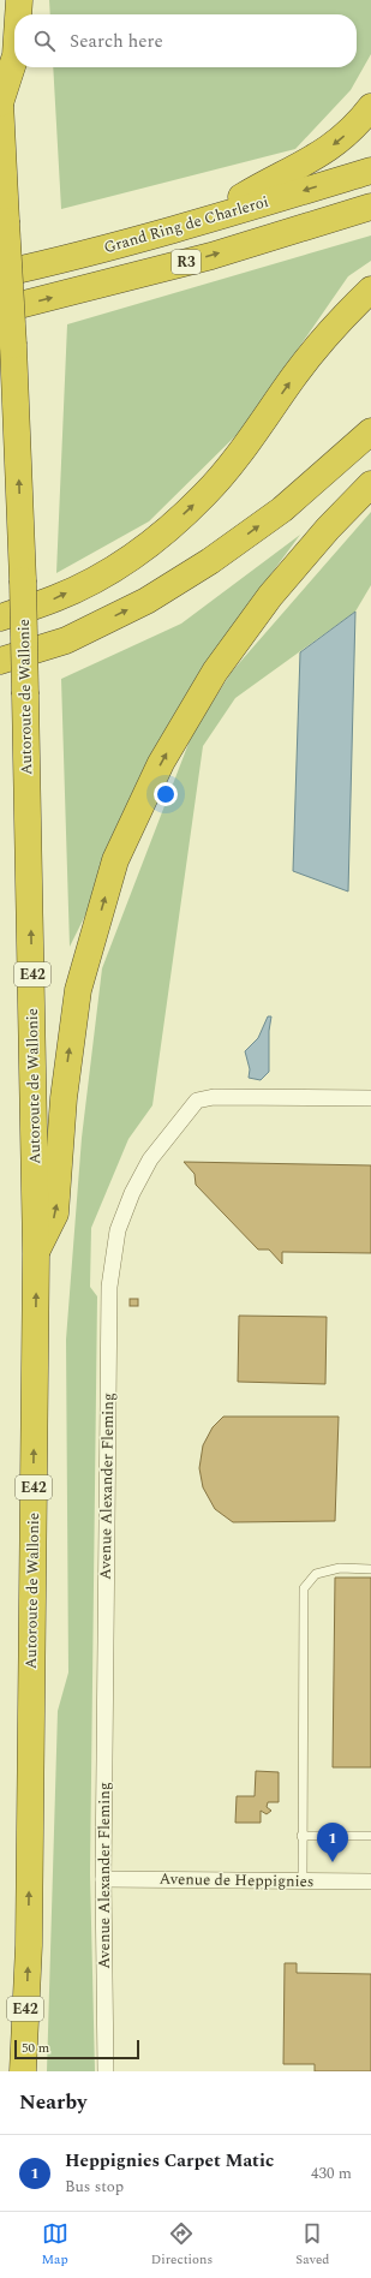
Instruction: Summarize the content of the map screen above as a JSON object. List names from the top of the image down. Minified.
{"streets":{"highway":["Grand Ring de Charleroi","R3","Autoroute de Wallonie","E42"],"street":["Avenue Alexander Fleming","Avenue de Heppignies"]},"crossings":[["Avenue Alexander Fleming","Avenue de Heppignies"]],"one_way":["Autoroute de Wallonie"],"scale_bar":"50 m","page":{"search":"Search here","pins":"1","scale":"50 m","heading":"Nearby","list":[{"mark":"1","name":"Heppignies Carpet Matic","note":"Bus stop","value":"430 m"}],"nav":["Map","Directions","Saved"]}}
